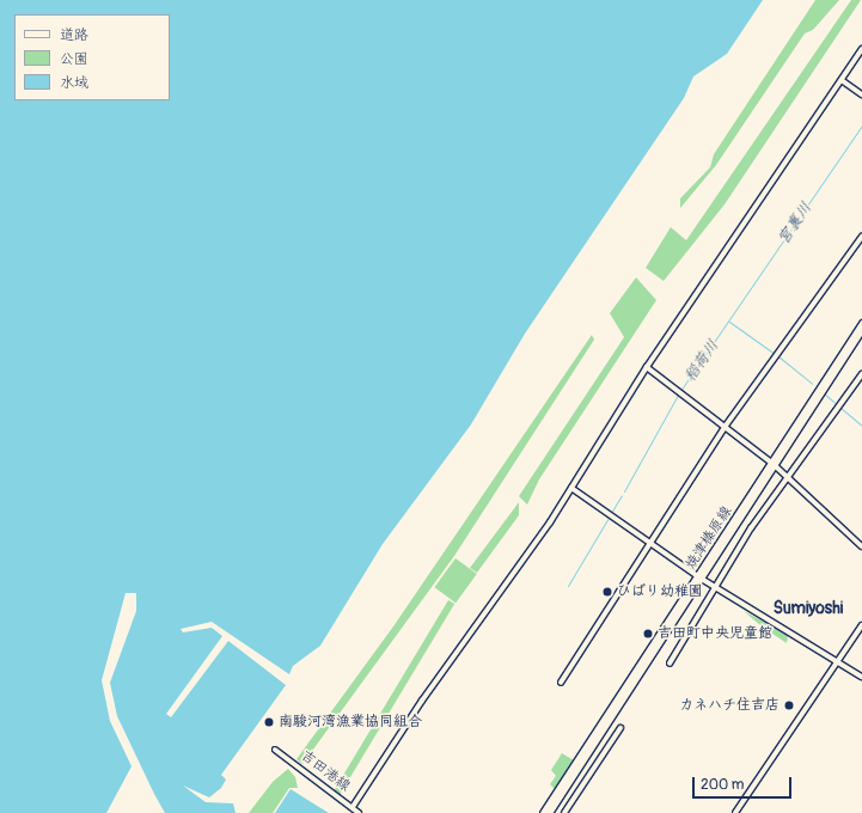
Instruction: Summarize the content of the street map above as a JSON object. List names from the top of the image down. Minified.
{"streets":{"main road":["焼津榛原線","吉田港線"]},"districts":["Sumiyoshi"],"water":["宮裏川","稻荷川"],"places":["ひばり幼稚園","吉田町中央児童館","カネハチ住吉店","南駿河湾漁業協同組合"],"legend":["道路","公園","水域"],"scale_bar":"200 m"}
